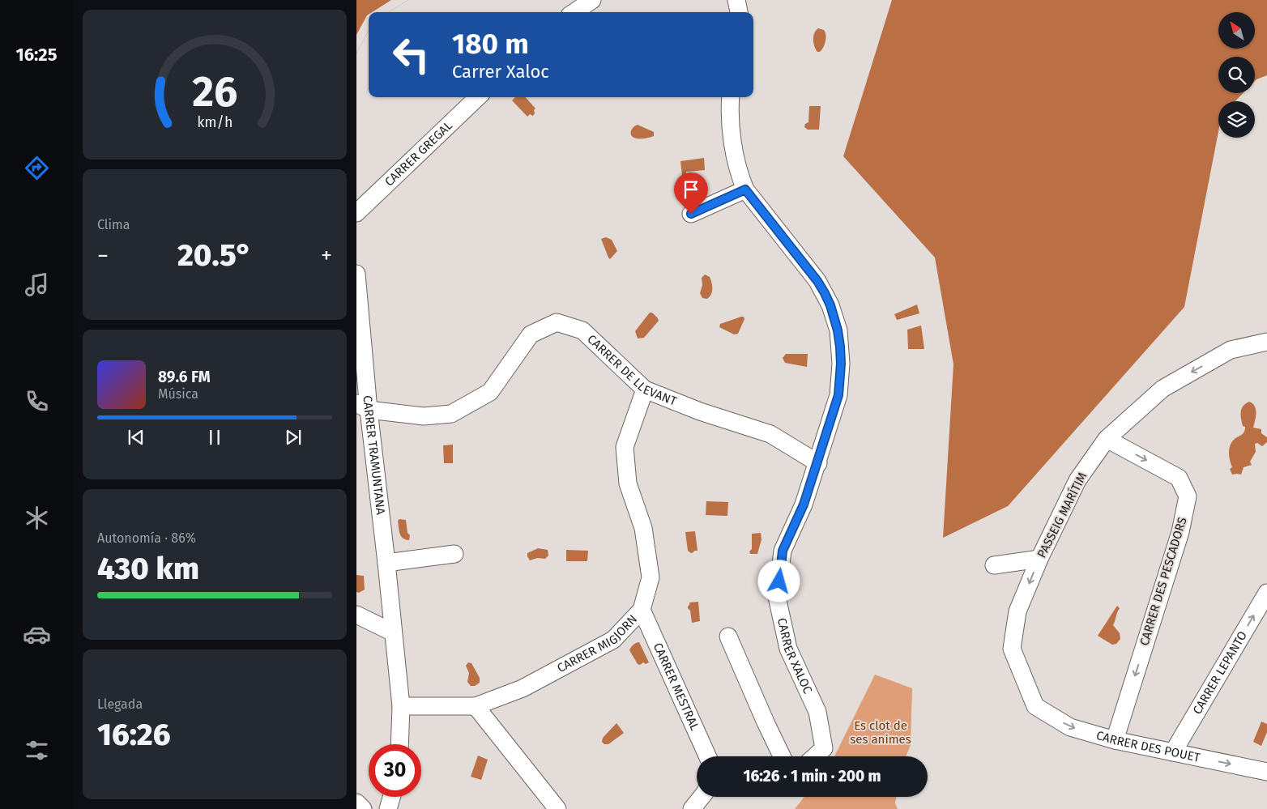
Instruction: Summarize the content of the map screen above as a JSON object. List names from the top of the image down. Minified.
{"streets":{"street":["CARRER GREGAL","CARRER DE LLEVANT","CARRER TRAMUNTANA","PASSEIG MARÍTIM","CARRER DES PESCADORS","CARRER MIGJORN","CARRER XALOC","CARRER LEPANTO","CARRER MESTRAL","CARRER DES POUET"]},"crossings":[["CARRER DE LLEVANT","CARRER TRAMUNTANA"],["CARRER DE LLEVANT","CARRER MIGJORN"],["CARRER DE LLEVANT","CARRER XALOC"],["CARRER TRAMUNTANA","CARRER MIGJORN"],["PASSEIG MARÍTIM","CARRER DES PESCADORS"],["PASSEIG MARÍTIM","CARRER DES POUET"],["CARRER DES PESCADORS","CARRER DES POUET"],["CARRER MIGJORN","CARRER MESTRAL"],["CARRER LEPANTO","CARRER DES POUET"]],"one_way":["PASSEIG MARÍTIM","CARRER DES PESCADORS","CARRER LEPANTO","CARRER DES POUET"],"parks":["Es clot de ses animes"],"north":"top left","page":{"tabs":"16:25","turn":["180 m","Carrer Xaloc"],"tile":["Clima",["Autonomía · 86%","430 km"],["Llegada","16:26"]],"heat":["−","20.5°","+"],"song":["89.6 FM","Música"],"limit":"30","trip":"16:26 · 1 min · 200 m","gauge":["26","km/h"]}}
